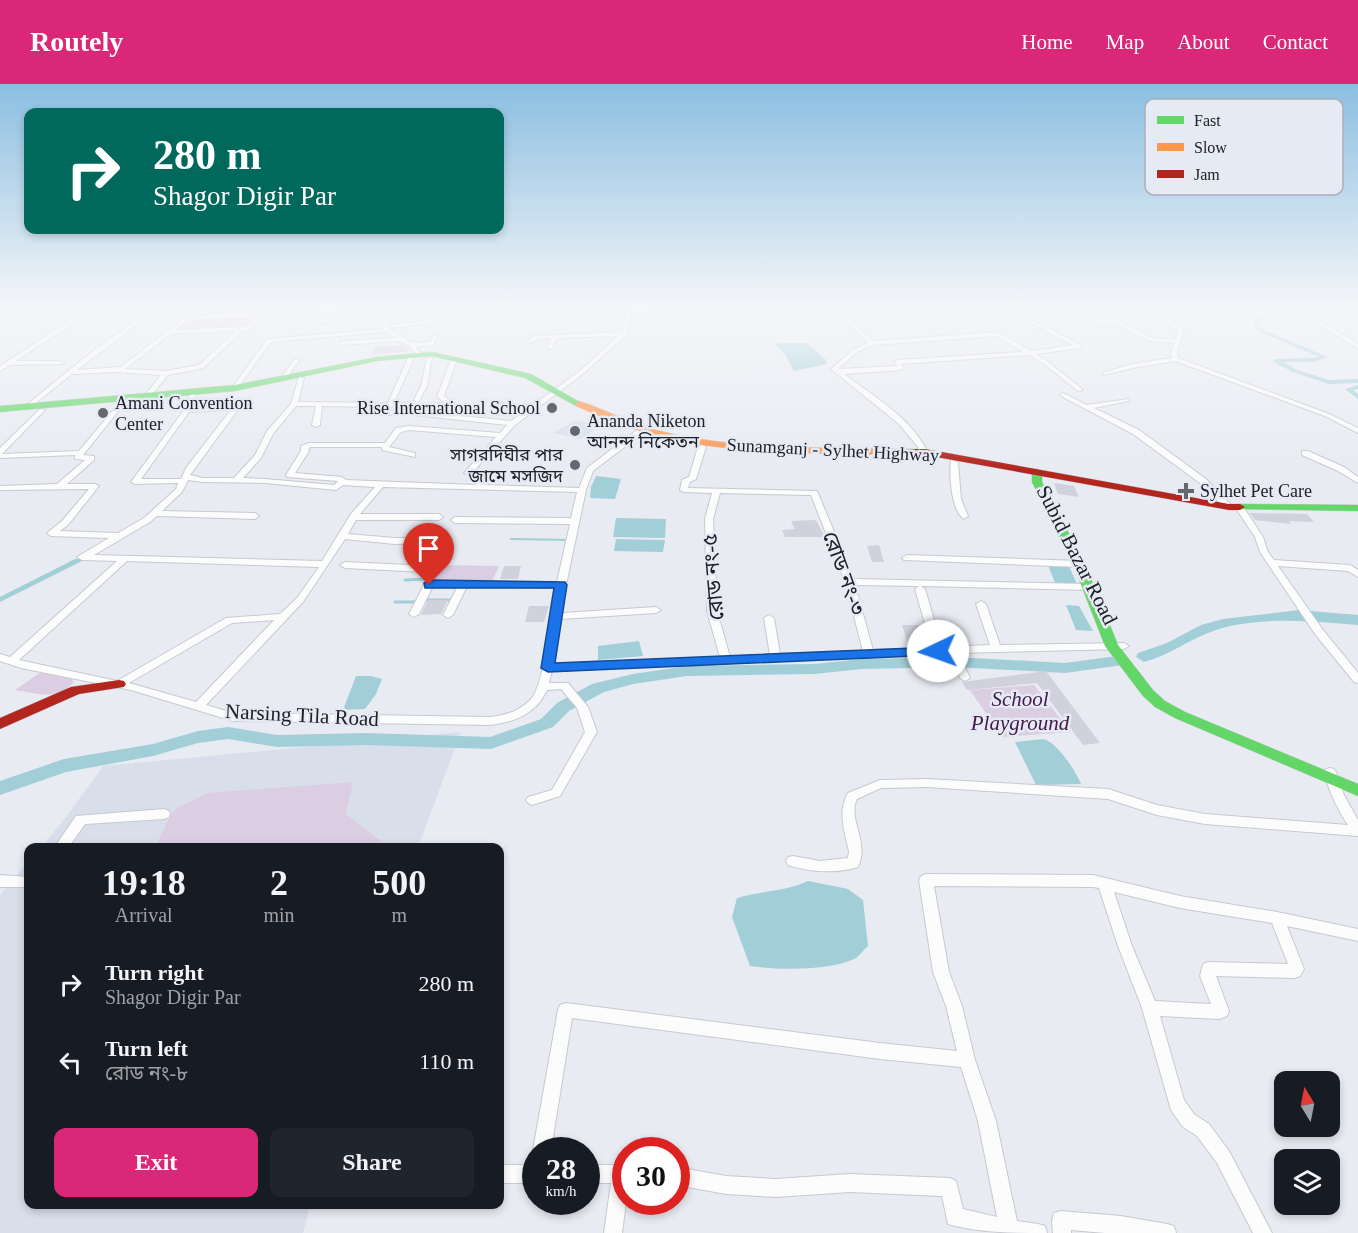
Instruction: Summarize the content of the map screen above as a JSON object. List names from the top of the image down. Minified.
{"streets":{"main road":["Sunamganj - Sylhet Highway","Subid Bazar Road"],"street":["রোড নং-৩","রোড নং-৫","Narsing Tila Road"]},"crossings":[["Sunamganj - Sylhet Highway","Subid Bazar Road"],["রোড নং-৩","রোড নং-৫"]],"parks":["School Playground"],"places":{"other":["Rise International School","Amani Convention Center","Ananda Niketon আনন্দ নিকেতন","সাগরদিঘীর পার জামে মসজিদ"],"health":["Sylhet Pet Care"]},"legend":["Fast","Slow","Jam"],"north":"top","page":{"header":"Routely","nav":["Home","Map","About","Contact"],"turn":["280 m","Shagor Digir Par"],"eta":["19:18","Arrival","2","min","500","m"],"list":[{"name":"Turn right","note":"Shagor Digir Par","value":"280 m"},{"name":"Turn left","note":"রোড নং-৮","value":"110 m"}],"buttons":["Exit","Share"],"speed":"28 km/h","limit":"30"}}
